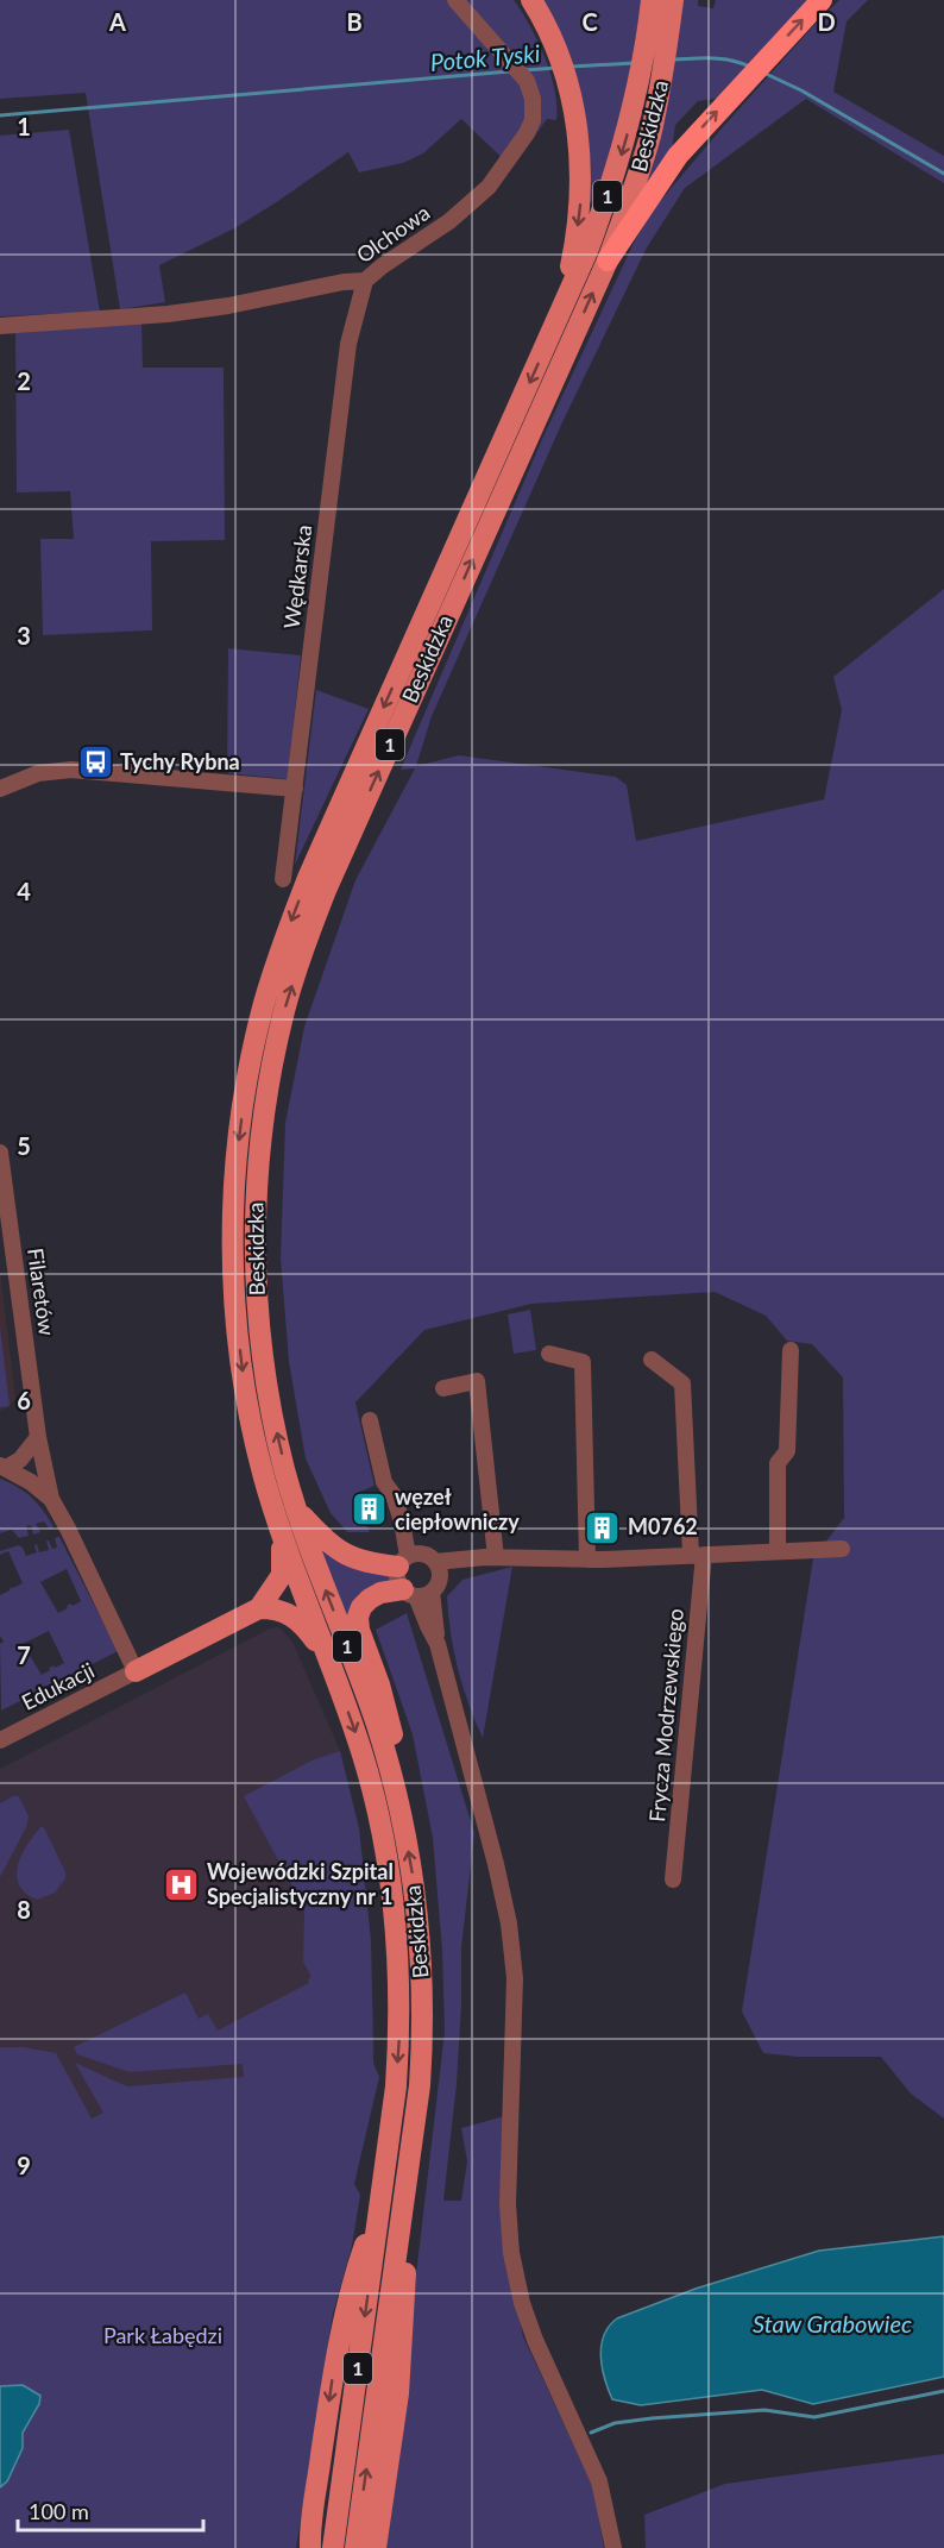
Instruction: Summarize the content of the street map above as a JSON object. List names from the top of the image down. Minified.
{"streets":{"main road":["Beskidzka","1"],"street":["Olchowa","Wędkarska","Filaretów","Edukacji","Frycza Modrzewskiego"]},"crossings":[["Olchowa","Wędkarska"],["Filaretów","Edukacji"]],"water":["Potok Tyski","Staw Grabowiec"],"parks":["Park Łabędzi"],"places":{"bus stop":["Tychy Rybna"],"building":["węzeł ciepłowniczy","M0762"],"hospital":["Wojewódzki Szpital Specjalistyczny nr 1"]},"scale_bar":"100 m","grid":{"columns":["A","B","C","D"],"rows":["1","2","3","4","5","6","7","8","9"]}}
